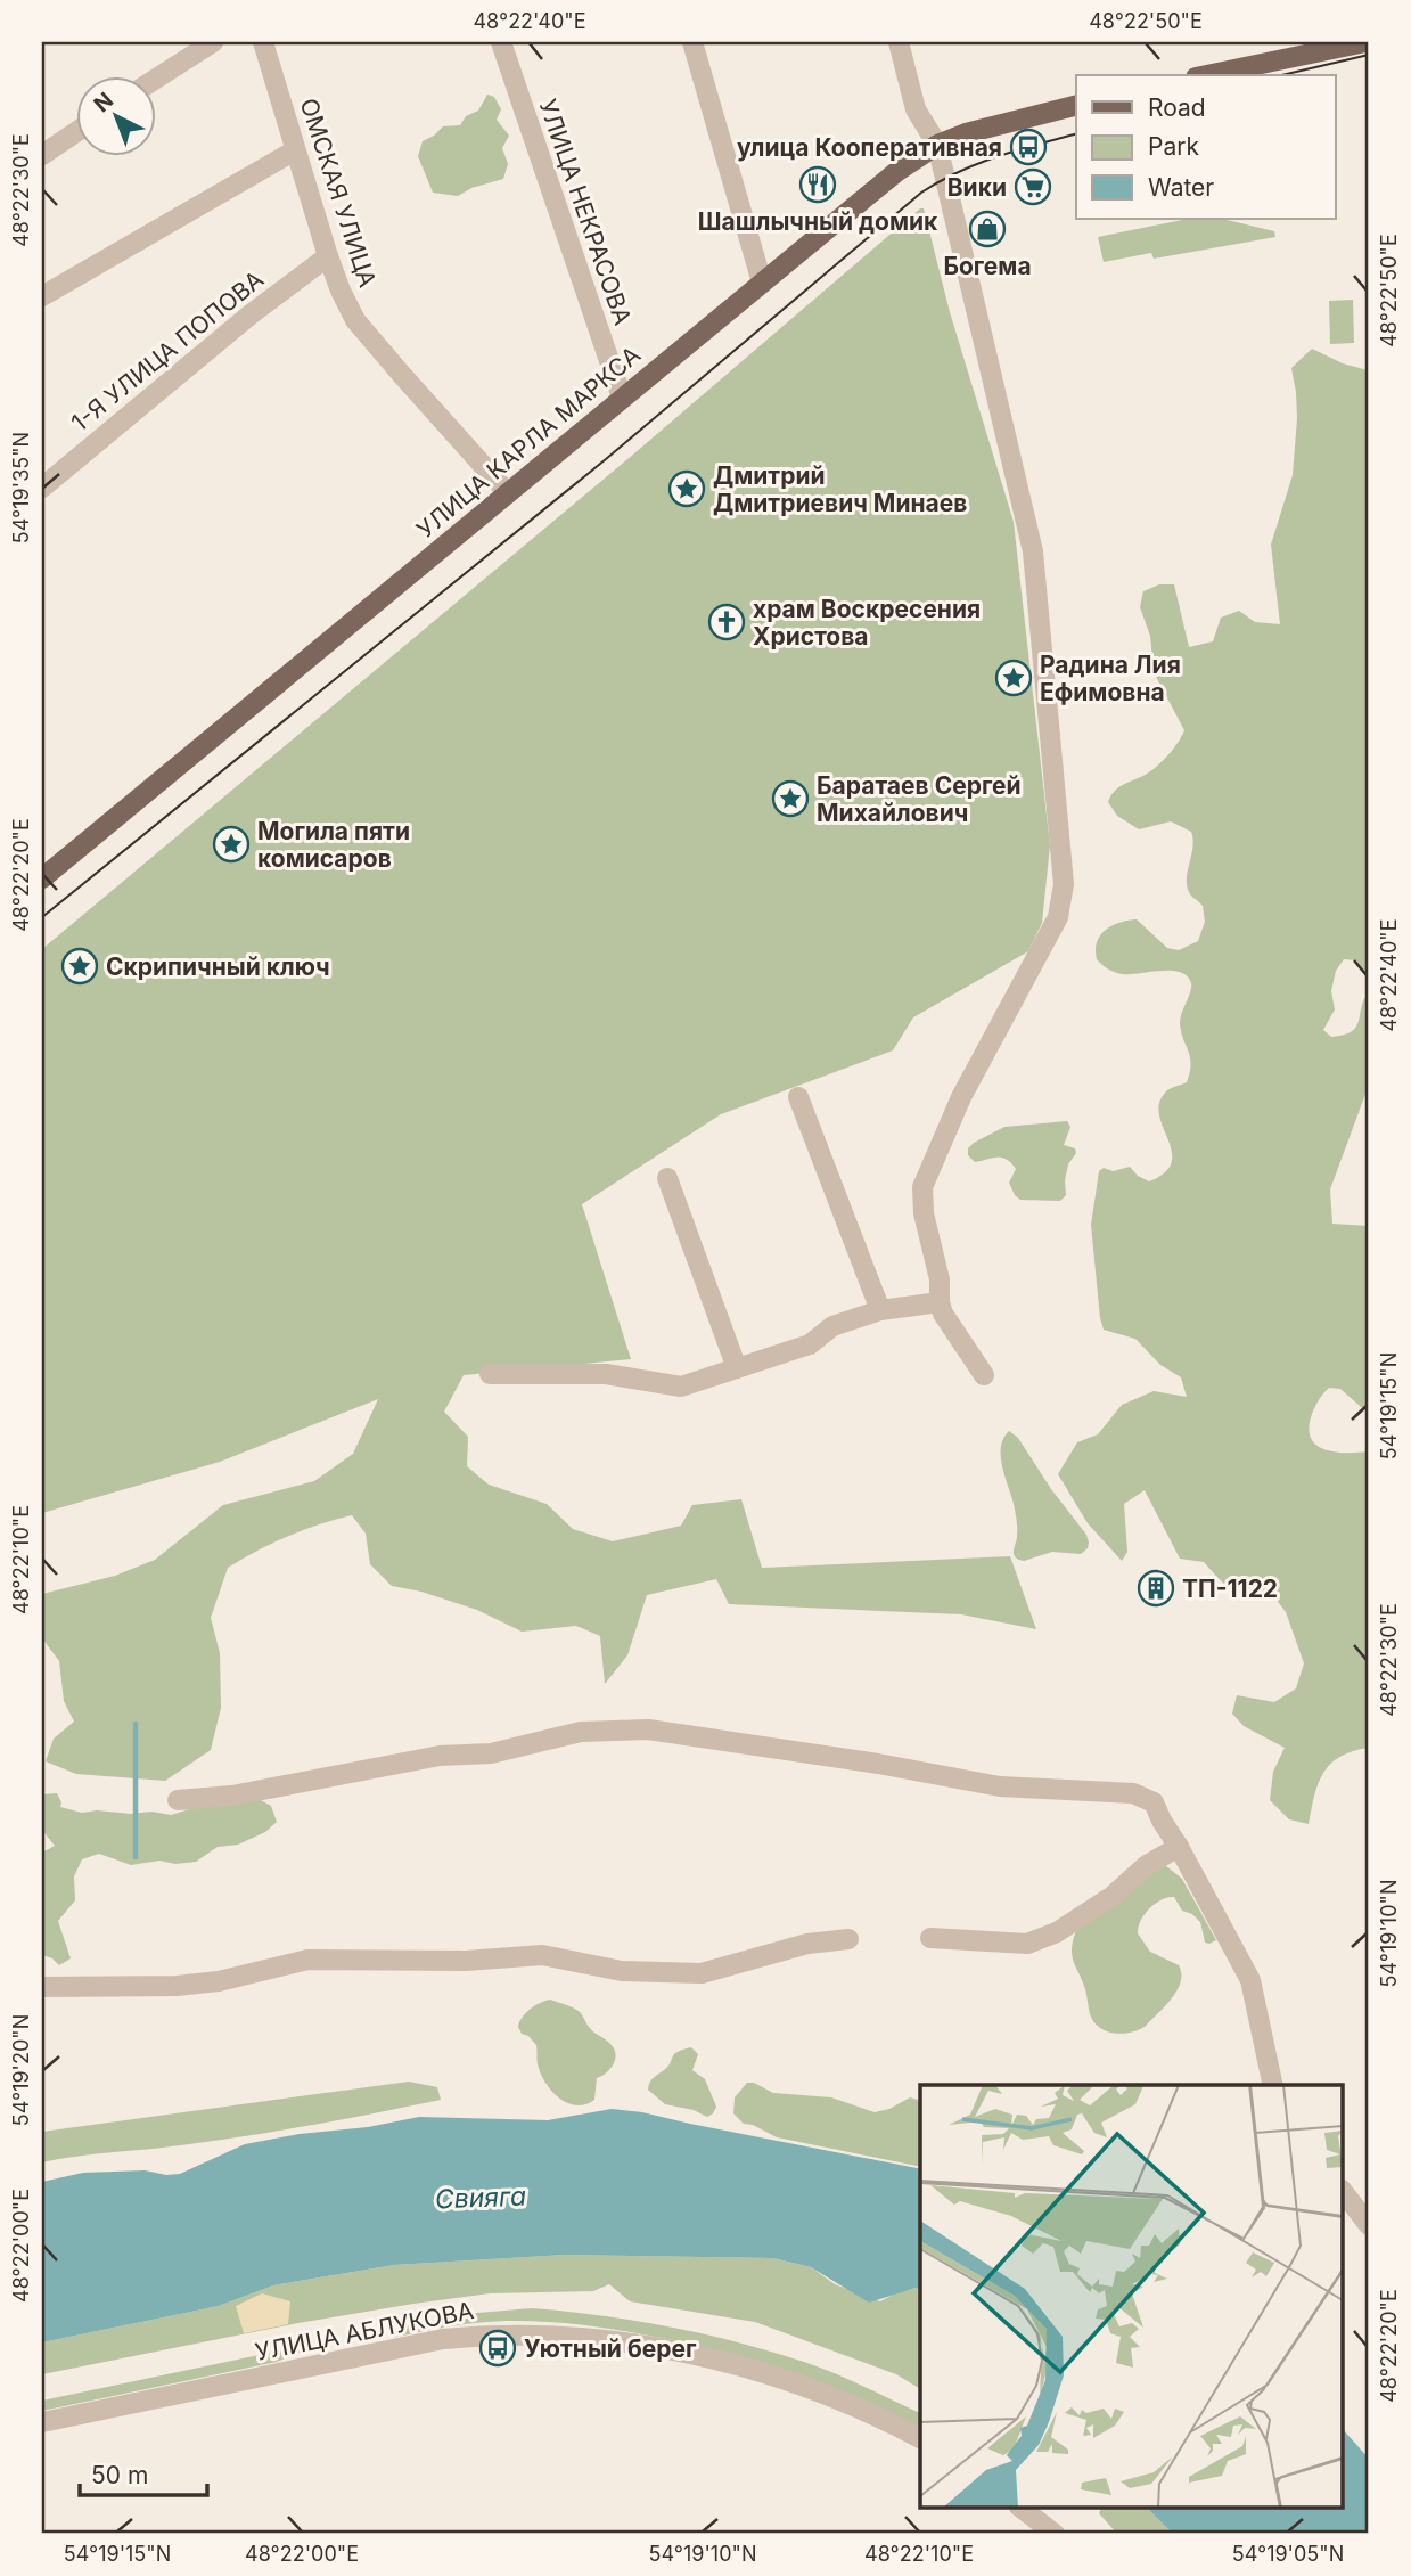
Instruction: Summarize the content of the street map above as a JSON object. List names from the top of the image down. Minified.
{"streets":{"main road":["УЛИЦА КАРЛА МАРКСА"],"street":["ОМСКАЯ УЛИЦА","УЛИЦА НЕКРАСОВА","1-Я УЛИЦА ПОПОВА","УЛИЦА АБЛУКОВА"]},"crossings":[["ОМСКАЯ УЛИЦА","1-Я УЛИЦА ПОПОВА"],["ОМСКАЯ УЛИЦА","УЛИЦА КАРЛА МАРКСА"],["УЛИЦА НЕКРАСОВА","УЛИЦА КАРЛА МАРКСА"]],"water":["Свияга"],"places":{"bus stop":["улица Кооперативная","Уютный берег"],"restaurant":["Шашлычный домик"],"supermarket":["Вики"],"shop":["Богема"],"place":["Дмитрий Дмитриевич Минаев","Радина Лия Ефимовна","Баратаев Сергей Михайлович","Могила пяти комисаров","Скрипичный ключ"],"church":["храм Воскресения Христова"],"building":["ТП-1122"]},"legend":["Road","Park","Water"],"scale_bar":"50 m","north":"top left","coordinates":["48°22'40\"E","48°22'50\"E","48°22'30\"E","54°19'35\"N","48°22'20\"E","54°19'15\"N","48°22'10\"E","54°19'10\"N","54°19'20\"N","48°22'00\"E","54°19'05\"N"]}
